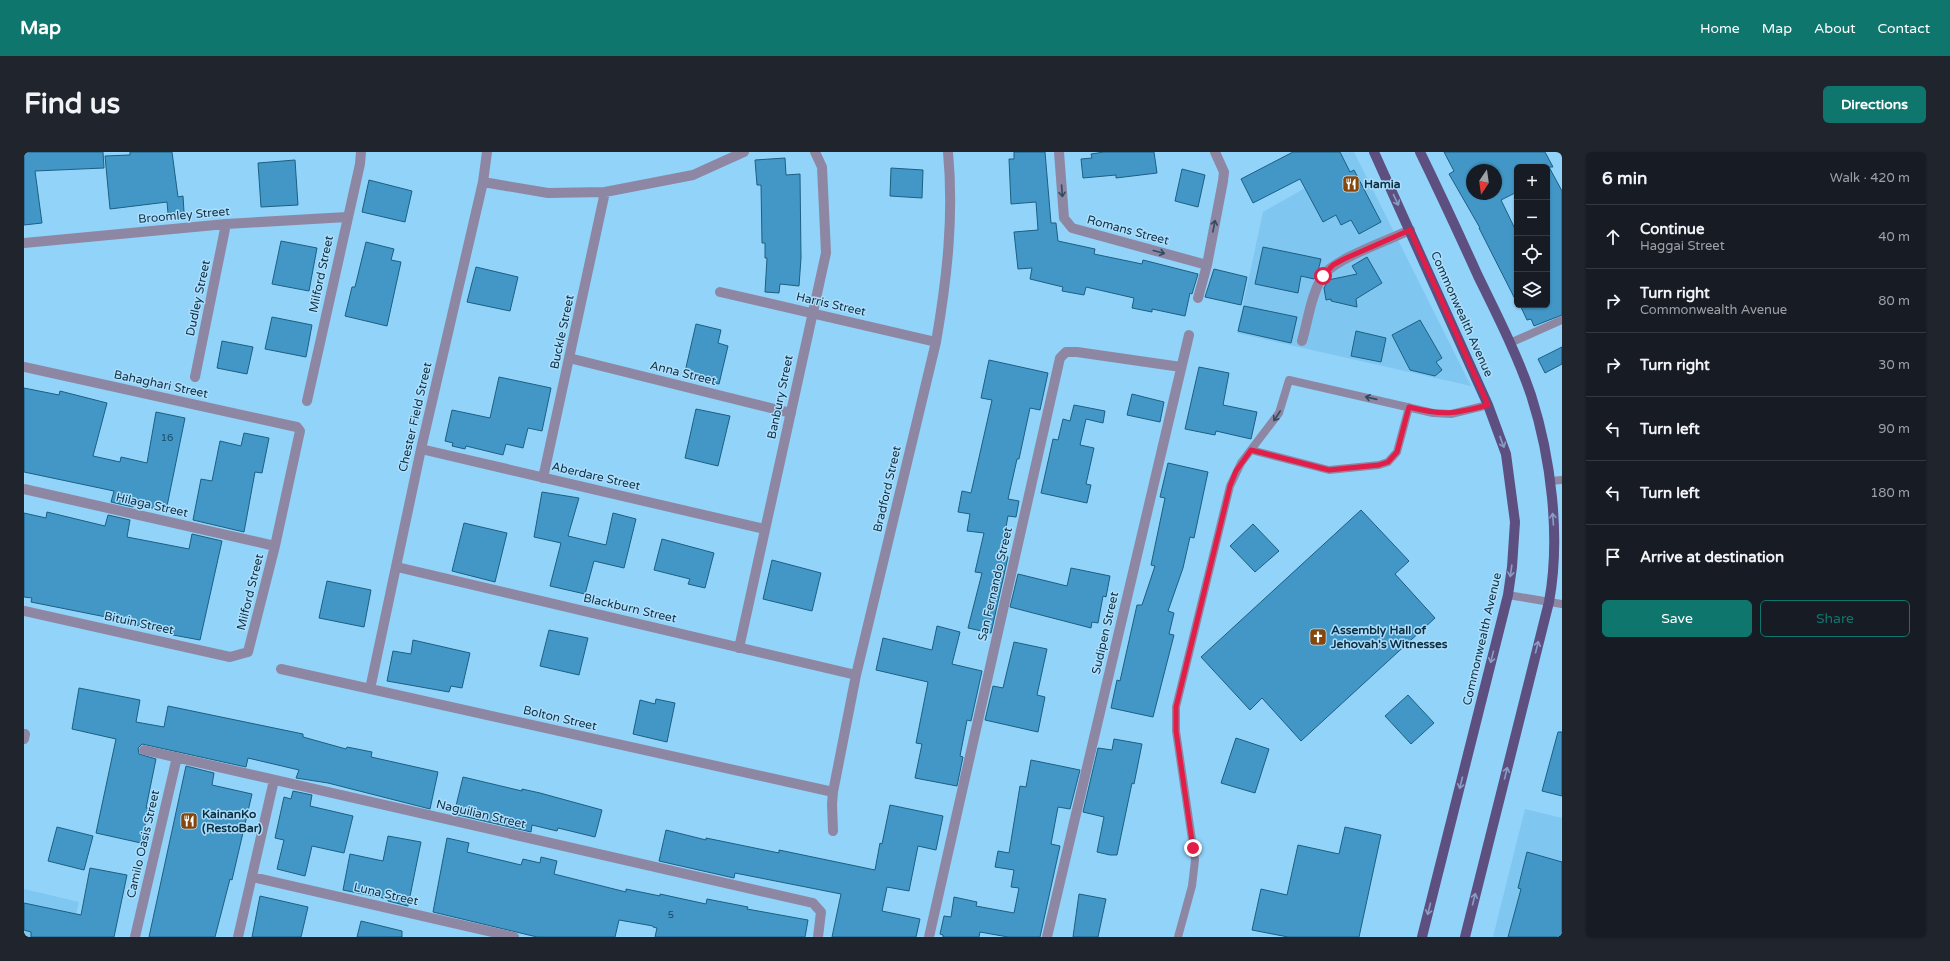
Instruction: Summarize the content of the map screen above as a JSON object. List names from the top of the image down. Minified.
{"streets":{"main road":["Commonwealth Avenue"],"street":["Broomley Street","Romans Street","Milford Street","Dudley Street","Harris Street","Buckle Street","Anna Street","Bahaghari Street","Banbury Street","Chester Field Street","Aberdare Street","Bradford Street","Hilaga Street","San Fernando Street","Blackburn Street","Bituin Street","Sudipen Street","Bolton Street","Naguilian Street","Camilo Oasis Street","Luna Street"]},"crossings":[["Broomley Street","Milford Street"],["Broomley Street","Dudley Street"],["Milford Street","Bahaghari Street"],["Milford Street","Hilaga Street"],["Milford Street","Bituin Street"],["Harris Street","Banbury Street"],["Harris Street","Bradford Street"],["Buckle Street","Anna Street"],["Buckle Street","Aberdare Street"],["Anna Street","Banbury Street"],["Banbury Street","Aberdare Street"],["Banbury Street","Blackburn Street"],["Chester Field Street","Aberdare Street"],["Chester Field Street","Blackburn Street"],["Chester Field Street","Bolton Street"],["Bradford Street","Blackburn Street"],["Bradford Street","Bolton Street"],["San Fernando Street","Sudipen Street"],["Naguilian Street","Camilo Oasis Street"]],"one_way":["Romans Street"],"places":{"restaurant":["Hamia","KainanKo (RestoBar)"],"church":["Assembly Hall of Jehovah's Witnesses"]},"house_numbers":["16","5"],"north":"bottom","page":{"header":"Map","nav":["Home","Map","About","Contact"],"buttons":["Directions",["Save","Share"]],"title":"Find us","heading":["6 min","Walk · 420 m"],"map_buttons":["+","−"],"list":[["Continue","Haggai Street","40 m"],["Turn right","Commonwealth Avenue","80 m"],["Turn right","30 m"],["Turn left","90 m"],["Turn left","180 m"],"Arrive at destination"]}}
